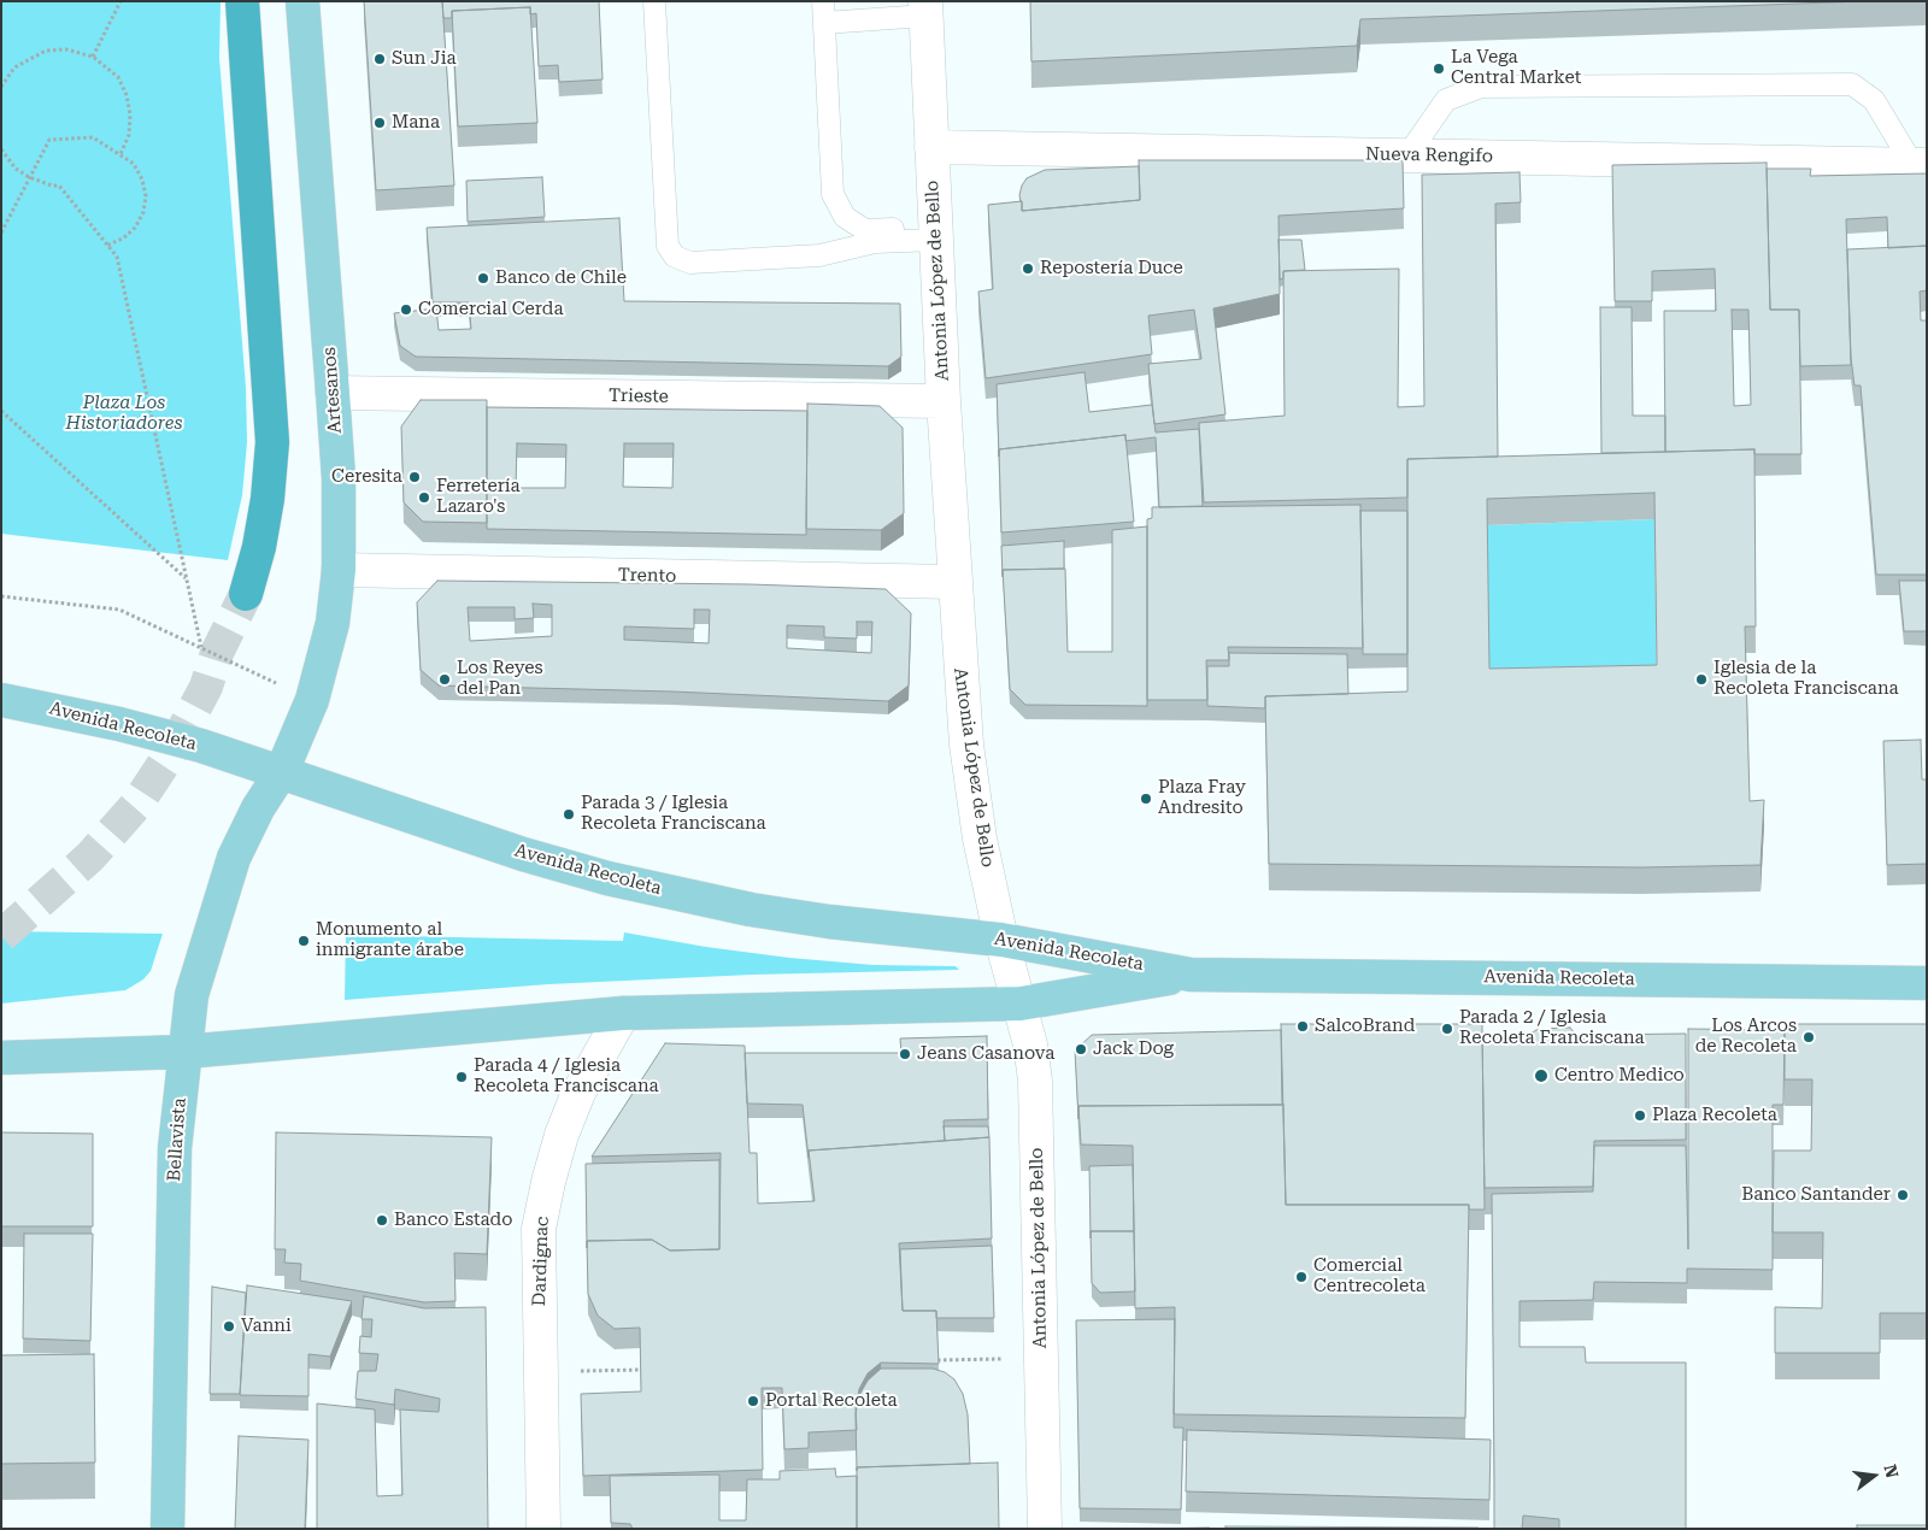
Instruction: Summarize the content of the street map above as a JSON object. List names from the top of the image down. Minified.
{"streets":{"main road":["Artesanos","Avenida Recoleta","Bellavista"],"street":["Nueva Rengifo","Antonia López de Bello","Trieste","Trento","Dardignac"]},"crossings":[["Nueva Rengifo","Antonia López de Bello"],["Antonia López de Bello","Trieste"],["Antonia López de Bello","Trento"],["Antonia López de Bello","Avenida Recoleta"],["Artesanos","Trieste"],["Artesanos","Trento"],["Artesanos","Avenida Recoleta"],["Artesanos","Bellavista"],["Avenida Recoleta","Bellavista"],["Avenida Recoleta","Dardignac"]],"parks":["Plaza Los Historiadores"],"places":["Sun Jia","La Vega Central Market","Mana","Repostería Duce","Banco de Chile","Comercial Cerda","Ceresita","Ferretería Lazaro's","Los Reyes del Pan","Iglesia de la Recoleta Franciscana","Plaza Fray Andresito","Parada 3 / Iglesia Recoleta Franciscana","Monumento al inmigrante árabe","SalcoBrand","Parada 2 / Iglesia Recoleta Franciscana","Los Arcos de Recoleta","Jack Dog","Jeans Casanova","Centro Medico","Parada 4 / Iglesia Recoleta Franciscana","Plaza Recoleta","Banco Santander","Banco Estado","Comercial Centrecoleta","Vanni","Portal Recoleta"],"north":"right"}
